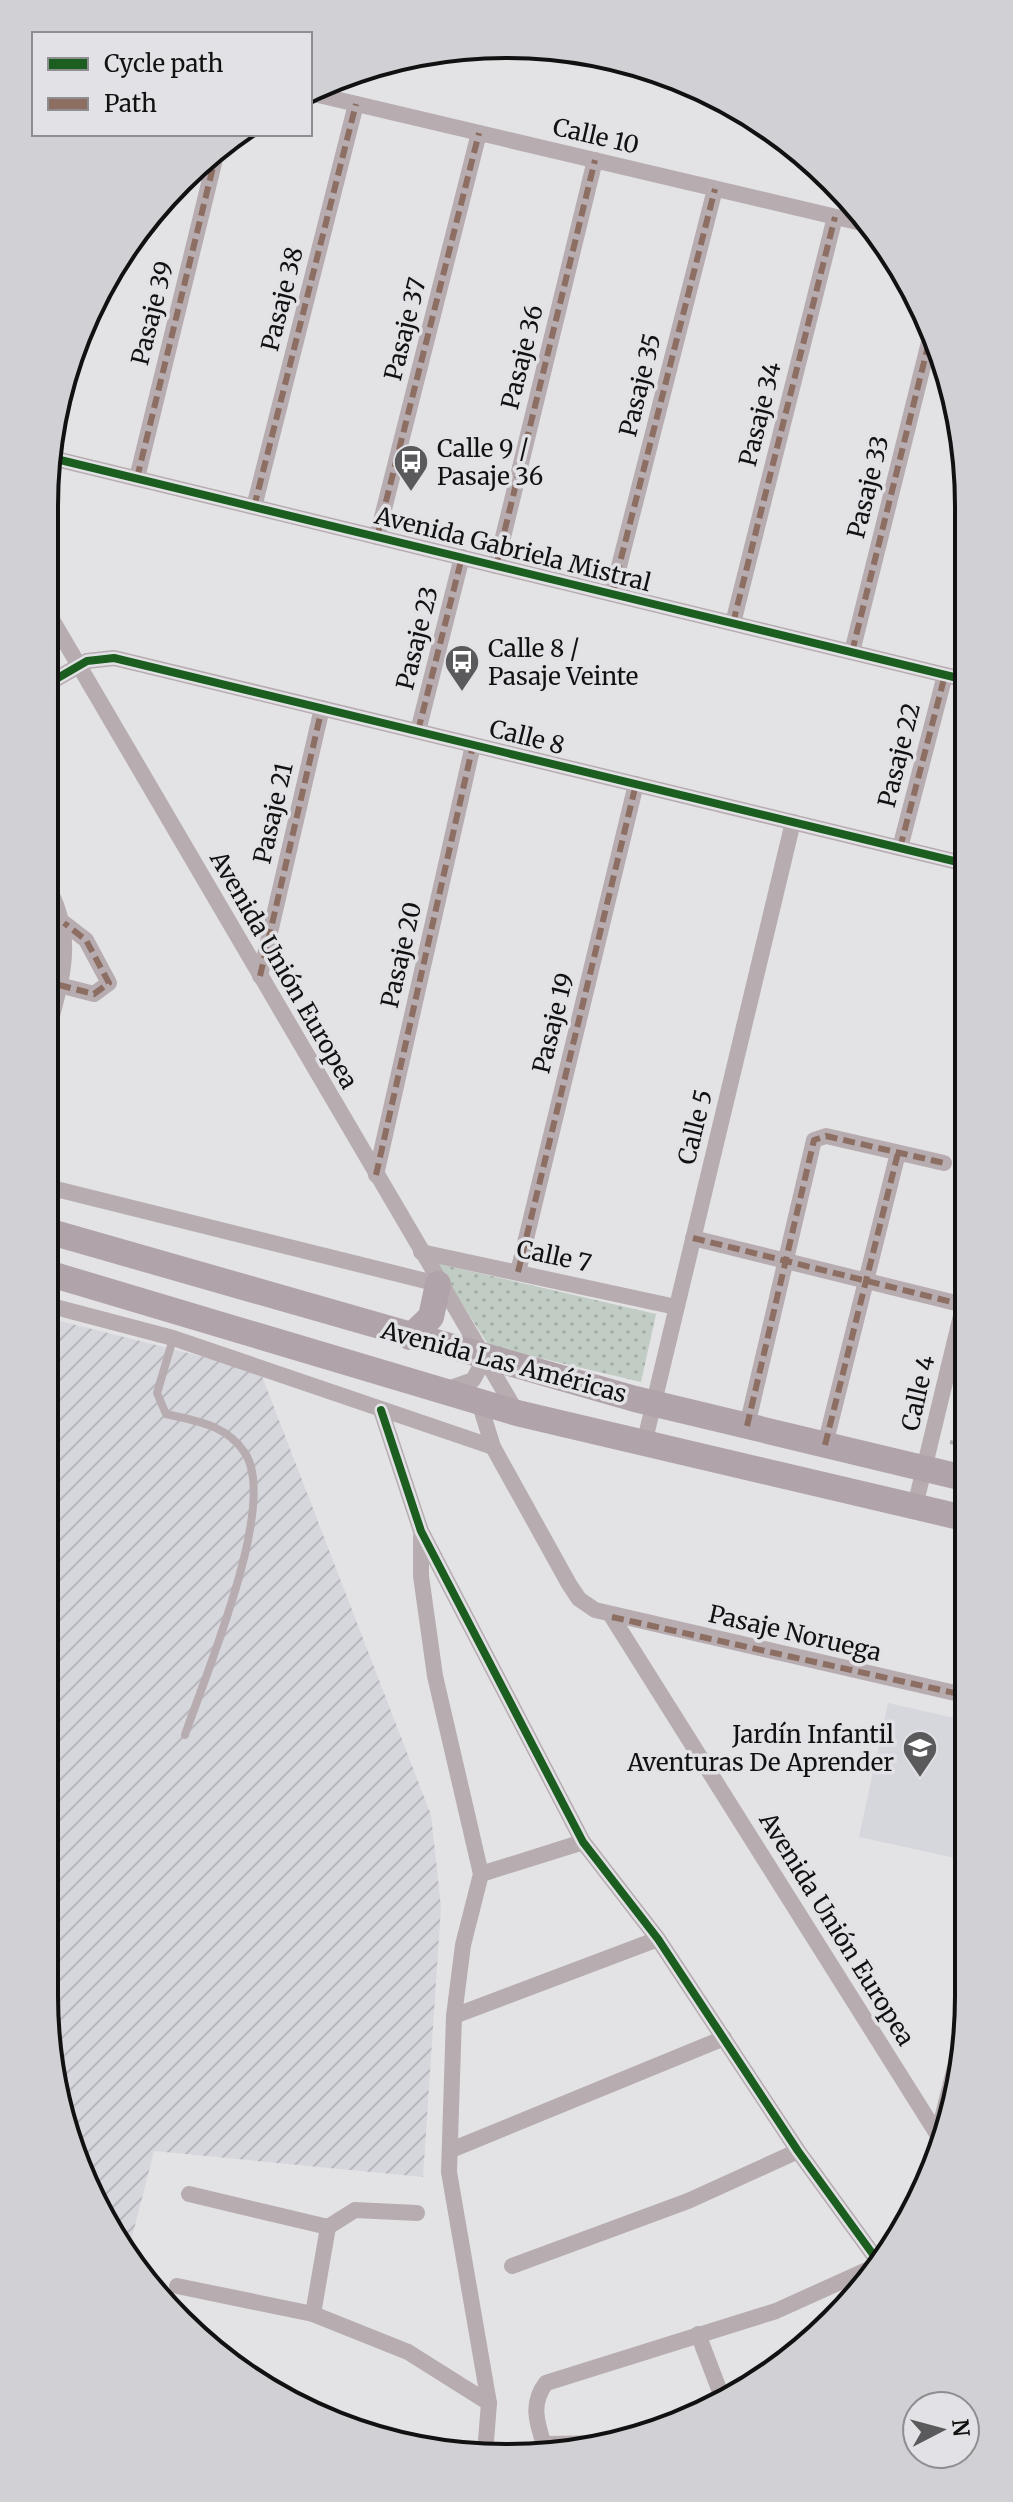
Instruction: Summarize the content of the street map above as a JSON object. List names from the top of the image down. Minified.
{"streets":{"main road":["Avenida Las Américas"],"street":["Calle 10","Pasaje 38","Pasaje 39","Pasaje 37","Pasaje 36","Pasaje 35","Pasaje 34","Pasaje 33","Avenida Gabriela Mistral","Pasaje 23","Calle 8","Pasaje 22","Pasaje 21","Pasaje 20","Avenida Unión Europea","Pasaje 19","Calle 5","Calle 7","Calle 4","Pasaje Noruega"]},"crossings":[["Calle 10","Pasaje 38"],["Calle 10","Pasaje 37"],["Calle 10","Pasaje 36"],["Calle 10","Pasaje 35"],["Calle 10","Pasaje 34"],["Pasaje 38","Avenida Gabriela Mistral"],["Pasaje 39","Avenida Gabriela Mistral"],["Pasaje 37","Avenida Gabriela Mistral"],["Pasaje 36","Avenida Gabriela Mistral"],["Pasaje 35","Avenida Gabriela Mistral"],["Pasaje 34","Avenida Gabriela Mistral"],["Pasaje 33","Avenida Gabriela Mistral"],["Avenida Gabriela Mistral","Pasaje 23"],["Avenida Gabriela Mistral","Pasaje 22"],["Pasaje 23","Calle 8"],["Calle 8","Pasaje 22"],["Calle 8","Pasaje 21"],["Calle 8","Pasaje 20"],["Calle 8","Avenida Unión Europea"],["Calle 8","Pasaje 19"],["Calle 8","Calle 5"],["Pasaje 21","Avenida Unión Europea"],["Pasaje 20","Avenida Unión Europea"],["Avenida Unión Europea","Calle 7"],["Avenida Unión Europea","Avenida Las Américas"],["Avenida Unión Europea","Pasaje Noruega"],["Pasaje 19","Calle 7"],["Calle 5","Calle 7"],["Calle 5","Avenida Las Américas"],["Avenida Las Américas","Calle 4"]],"places":{"bus stop":["Calle 9 / Pasaje 36","Calle 8 / Pasaje Veinte"],"school or university":["Jardín Infantil Aventuras De Aprender"]},"legend":["Cycle path","Path"],"north":"right"}
